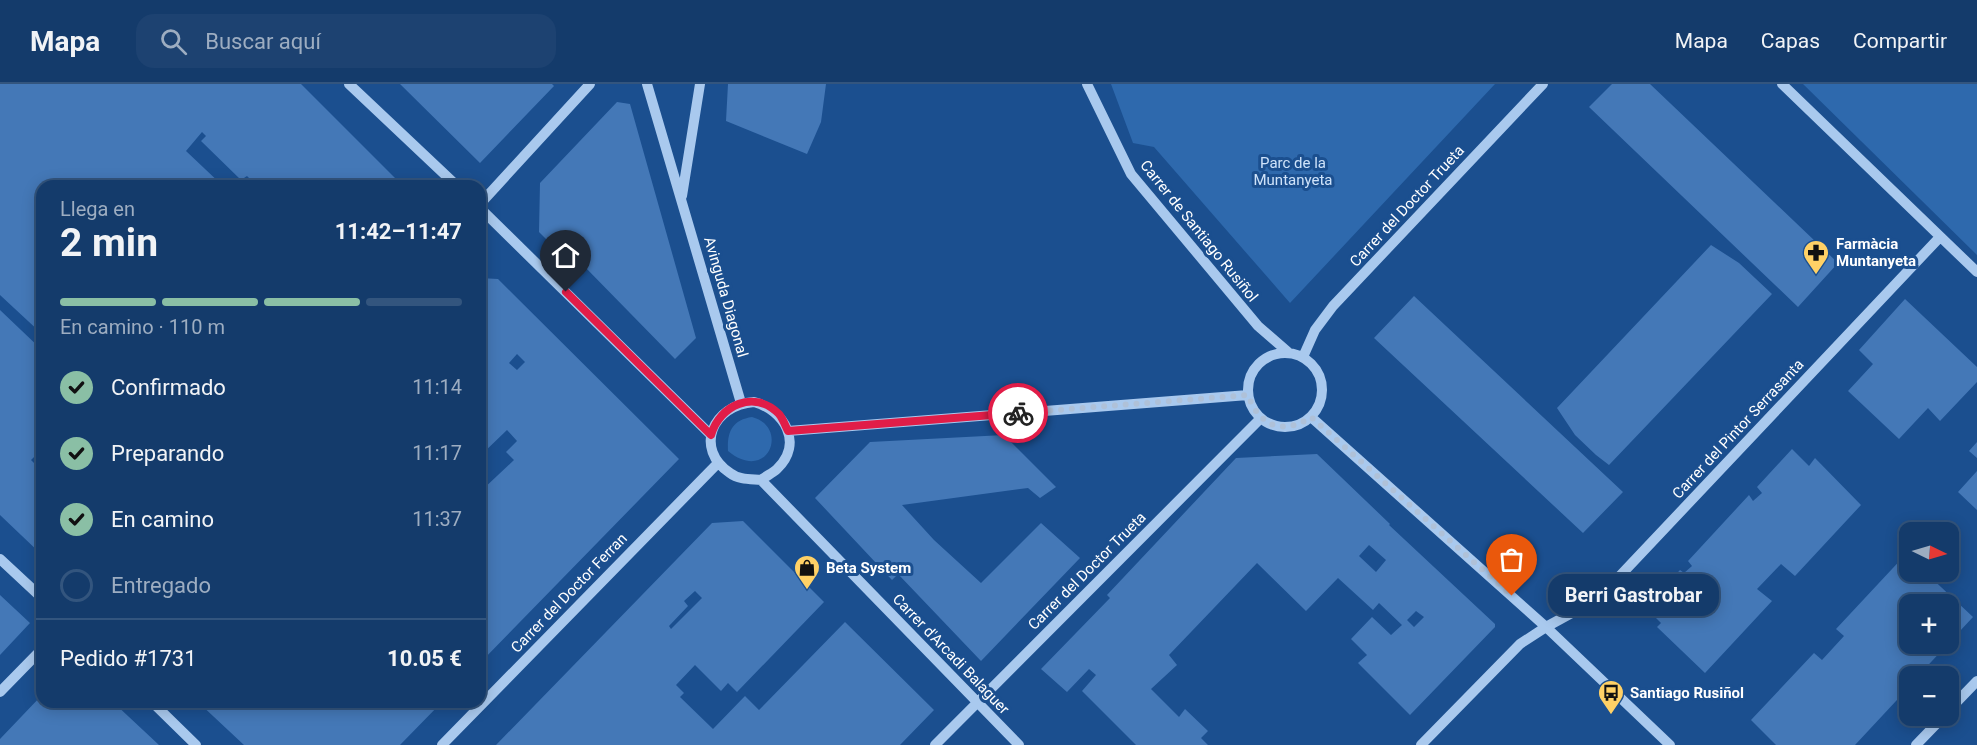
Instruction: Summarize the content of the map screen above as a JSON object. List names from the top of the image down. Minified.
{"streets":{"street":["Carrer del Doctor Trueta","Carrer de Santiago Rusiñol","Avinguda Diagonal","Carrer del Pintor Serrasanta","Carrer del Doctor Ferran","Carrer d'Arcadi Balaguer"]},"crossings":[["Carrer del Doctor Trueta","Carrer de Santiago Rusiñol"],["Carrer del Doctor Trueta","Carrer d'Arcadi Balaguer"],["Avinguda Diagonal","Carrer del Doctor Ferran"],["Avinguda Diagonal","Carrer d'Arcadi Balaguer"],["Carrer del Doctor Ferran","Carrer d'Arcadi Balaguer"]],"parks":["Parc de la Muntanyeta"],"places":{"pharmacy":["Farmàcia Muntanyeta"],"shop":["Beta System"],"other":["Berri Gastrobar"],"bus stop":["Santiago Rusiñol"]},"north":"right","page":{"header":"Mapa","search":"Buscar aquí","nav":["Mapa","Capas","Compartir"],"heading":["2 min","Llega en","11:42–11:47"],"panel":["Pedido #1731","10.05 €"],"bar":"En camino · 110 m","list":[["Confirmado","11:14"],["Preparando","11:17"],["En camino","11:37"],"Entregado"],"map_buttons":["+","−"],"bubble":"Berri Gastrobar"}}
